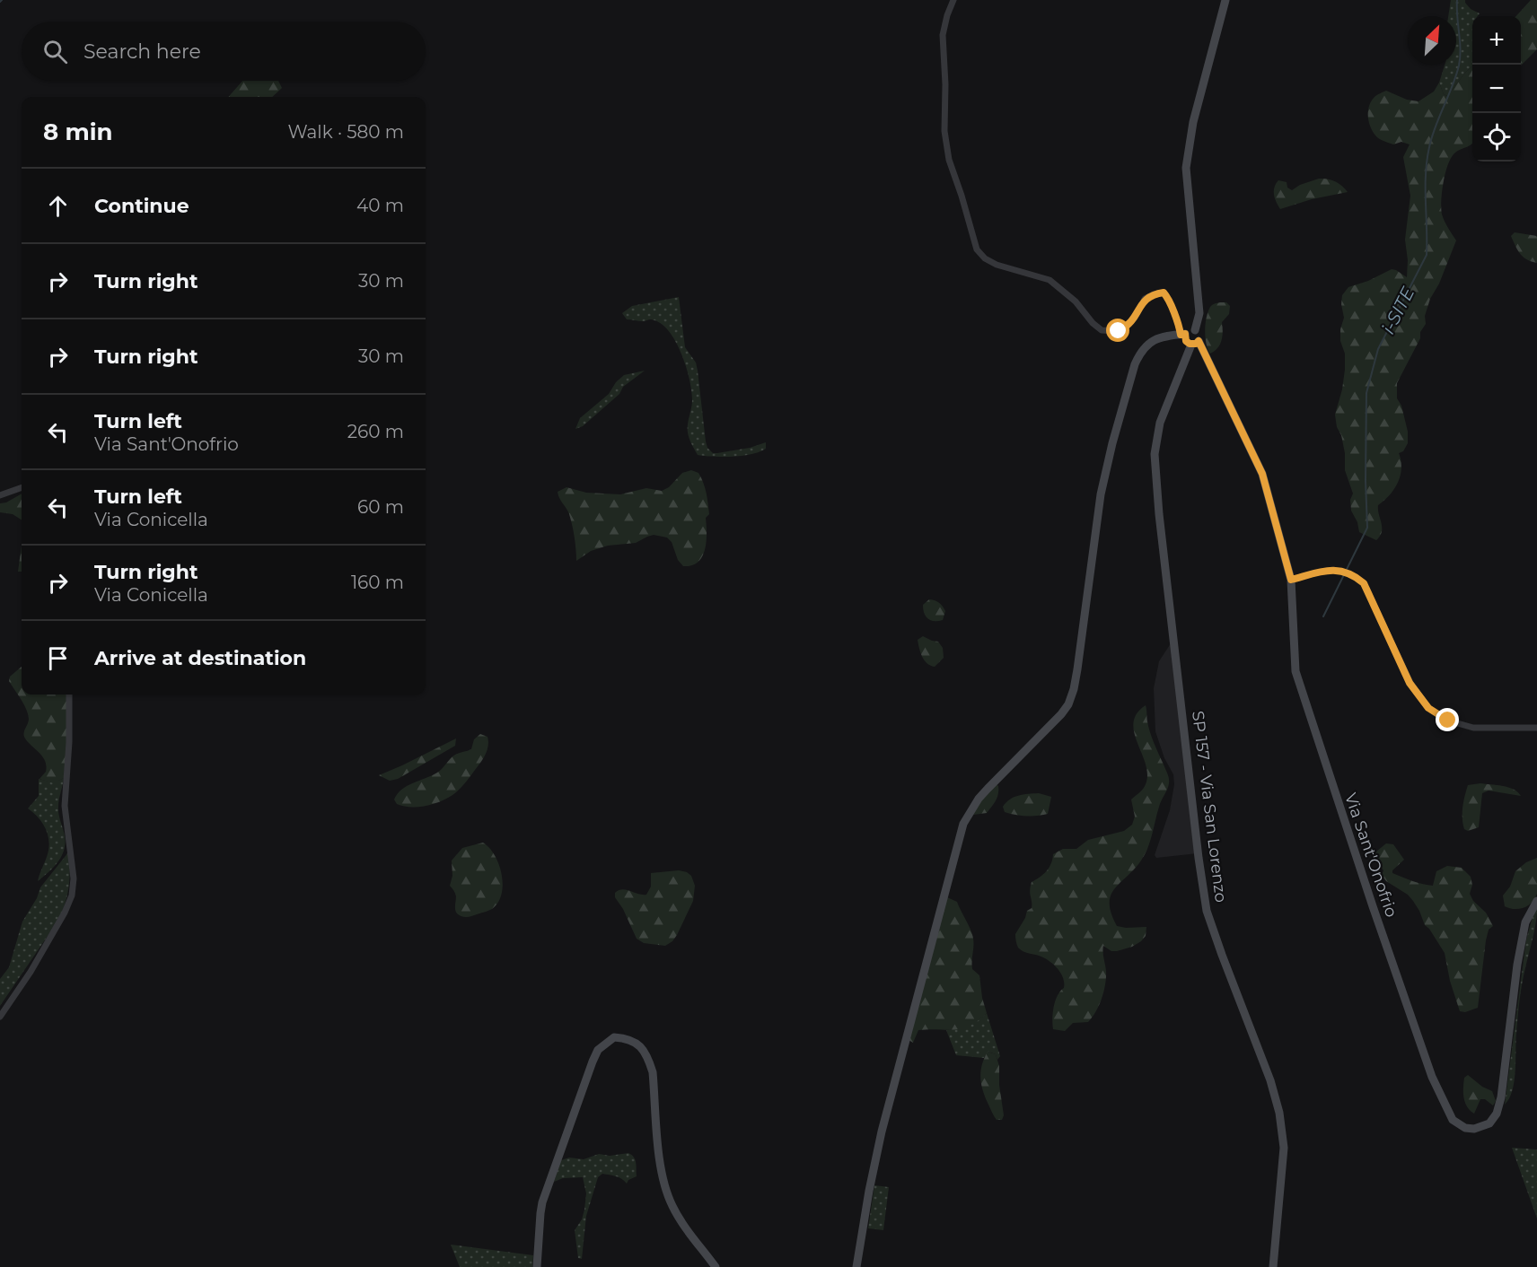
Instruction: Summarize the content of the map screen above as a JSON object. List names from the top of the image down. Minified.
{"streets":{"street":["SP 157 - Via San Lorenzo","Via Sant'Onofrio"]},"crossings":[["SP 157 - Via San Lorenzo","Via Sant'Onofrio"]],"water":["i-SITE"],"north":"top right","page":{"map_buttons":["+","−"],"search":"Search here","heading":["8 min","Walk · 580 m"],"list":[["Continue","40 m"],["Turn right","30 m"],["Turn right","30 m"],["Turn left","Via Sant'Onofrio","260 m"],["Turn left","Via Conicella","60 m"],["Turn right","Via Conicella","160 m"],"Arrive at destination"]}}
